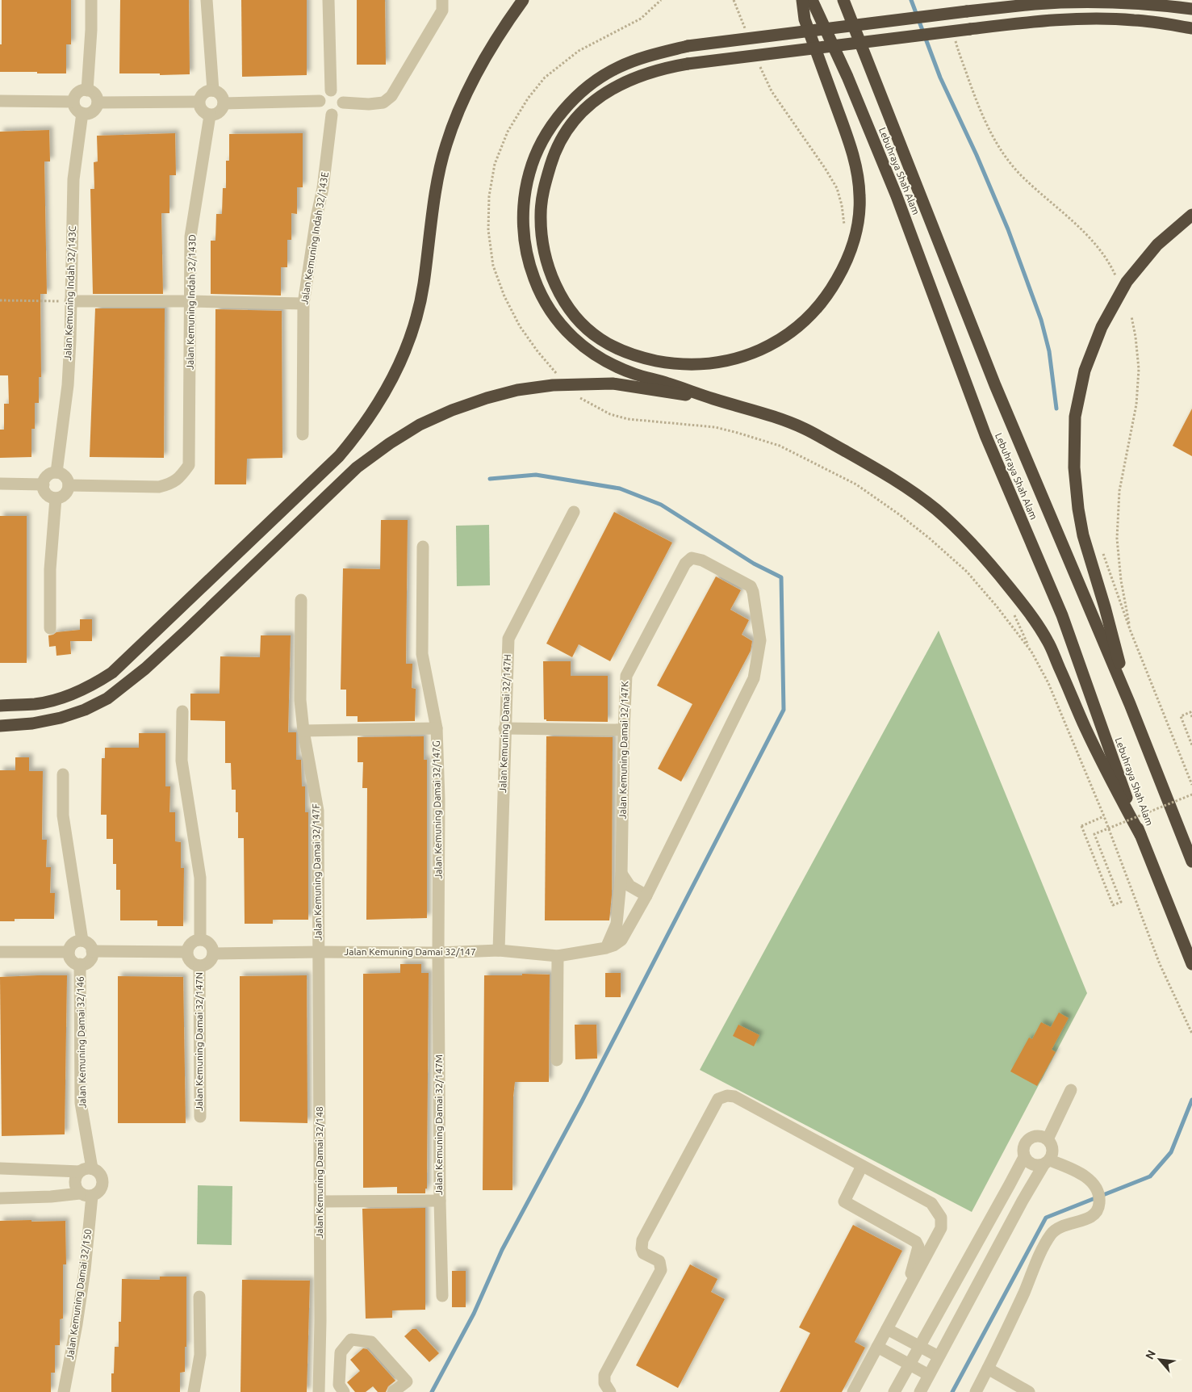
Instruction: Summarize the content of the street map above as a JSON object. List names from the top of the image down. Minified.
{"streets":{"highway":["Lebuhraya Shah Alam"],"street":["Jalan Kemuning Indah 32/143E","Jalan Kemuning Indah 32/143C","Jalan Kemuning Indah 32/143D","Jalan Kemuning Damai 32/147H","Jalan Kemuning Damai 32/147K","Jalan Kemuning Damai 32/147G","Jalan Kemuning Damai 32/147F","Jalan Kemuning Damai 32/147","Jalan Kemuning Damai 32/147N","Jalan Kemuning Damai 32/146","Jalan Kemuning Damai 32/147M","Jalan Kemuning Damai 32/148","Jalan Kemuning Damai 32/150"]},"crossings":[["Jalan Kemuning Indah 32/143C","Jalan Kemuning Indah 32/143D"],["Jalan Kemuning Damai 32/147H","Jalan Kemuning Damai 32/147"],["Jalan Kemuning Damai 32/147K","Jalan Kemuning Damai 32/147"],["Jalan Kemuning Damai 32/147G","Jalan Kemuning Damai 32/147"],["Jalan Kemuning Damai 32/147G","Jalan Kemuning Damai 32/147M"],["Jalan Kemuning Damai 32/147F","Jalan Kemuning Damai 32/147"],["Jalan Kemuning Damai 32/147F","Jalan Kemuning Damai 32/148"],["Jalan Kemuning Damai 32/147","Jalan Kemuning Damai 32/147N"],["Jalan Kemuning Damai 32/147","Jalan Kemuning Damai 32/147M"],["Jalan Kemuning Damai 32/147","Jalan Kemuning Damai 32/148"],["Jalan Kemuning Damai 32/146","Jalan Kemuning Damai 32/150"]],"north":"top left"}
